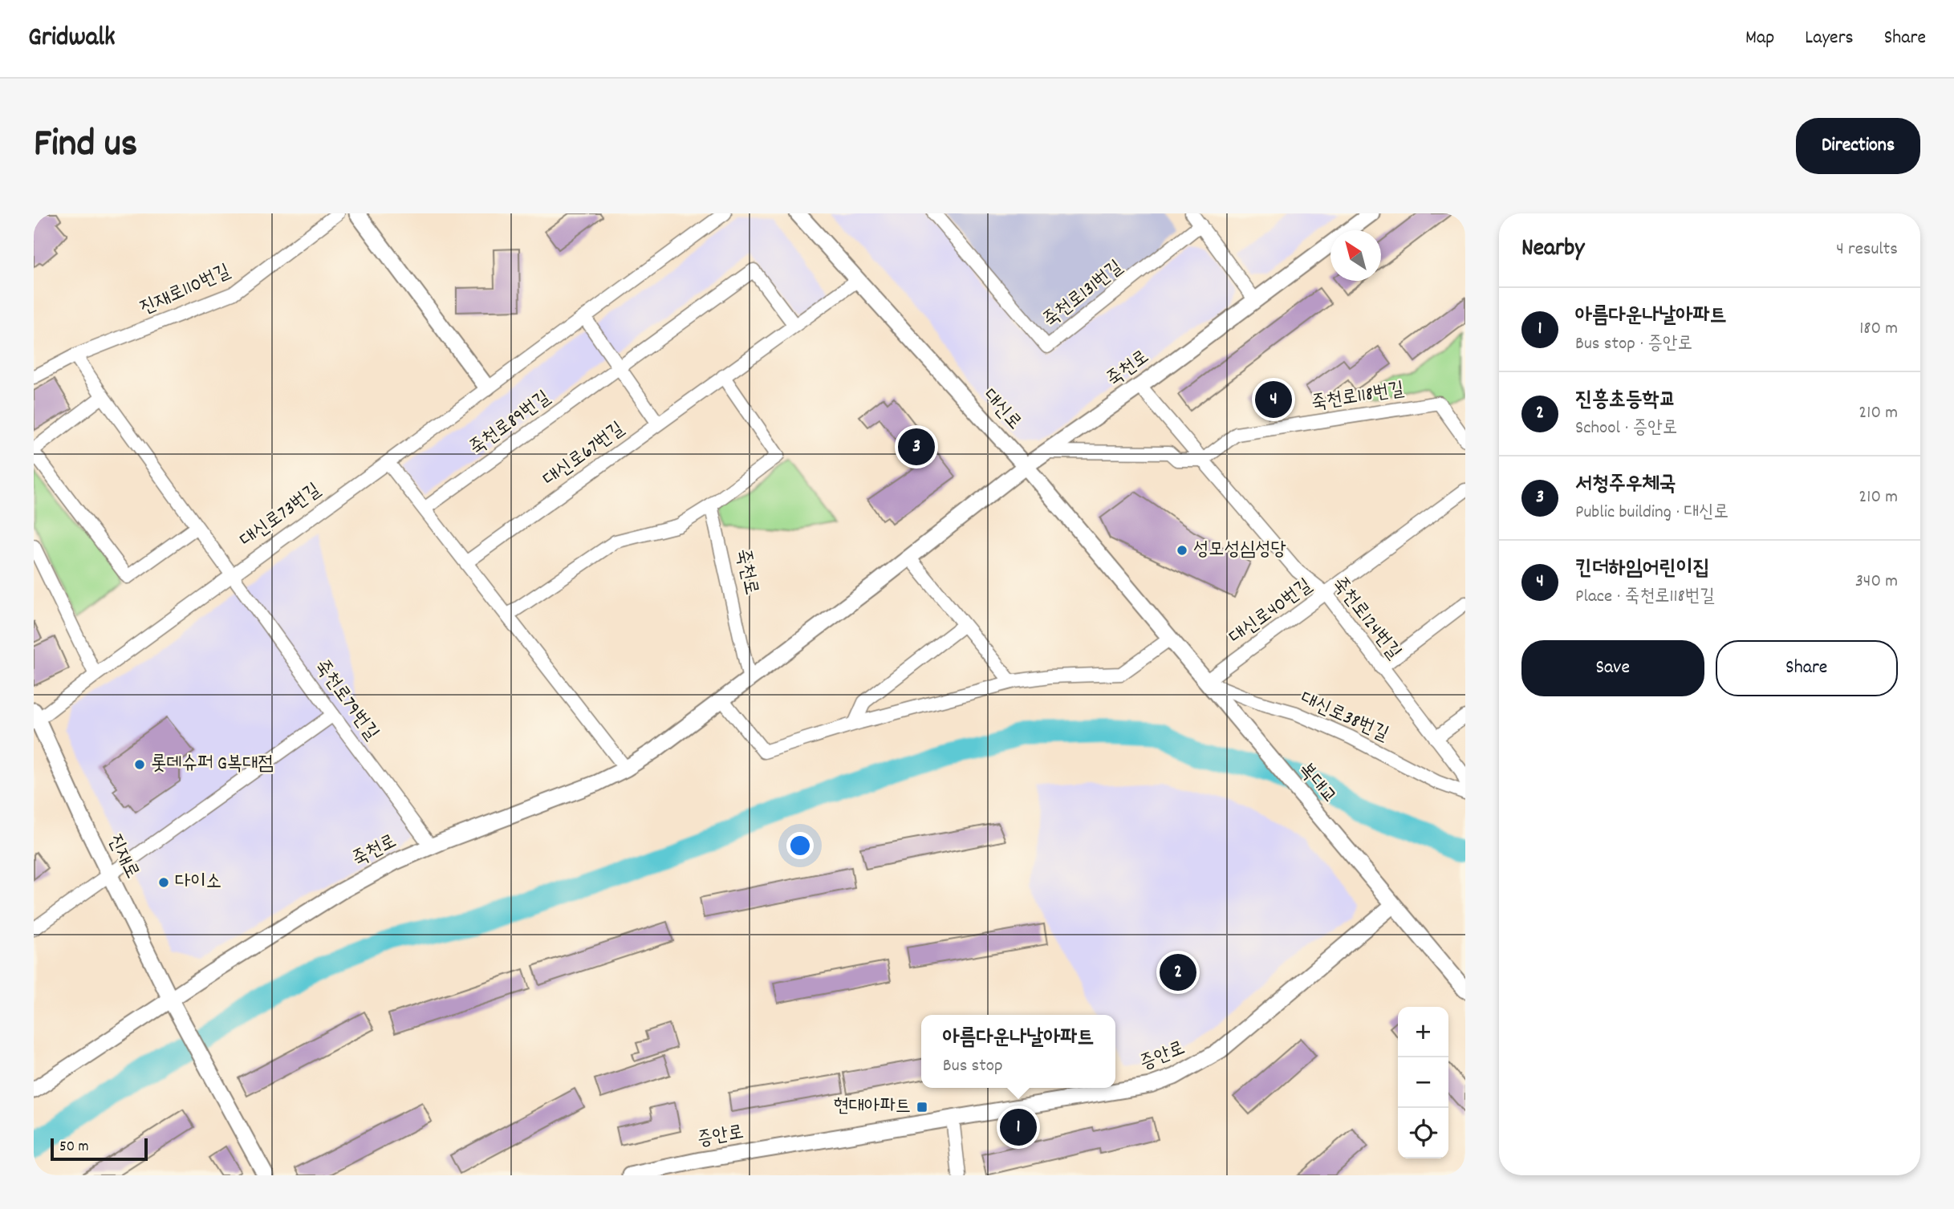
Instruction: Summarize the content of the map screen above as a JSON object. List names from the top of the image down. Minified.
{"streets":{"street":["진재로110번길","죽천로131번길","죽천로","죽천로118번길","대신로","죽천로89번길","대신로67번길","대신로73번길","대신로40번길","죽천로124번길","죽천로79번길","대신로38번길","복대교","진재로","증안로"]},"crossings":[["죽천로","대신로"],["죽천로","죽천로124번길"],["죽천로","죽천로79번길"],["죽천로","진재로"],["죽천로118번길","죽천로124번길"],["대신로","대신로67번길"],["대신로","대신로40번길"],["대신로","대신로38번길"],["대신로","복대교"],["대신로73번길","죽천로79번길"],["대신로73번길","진재로"],["대신로40번길","죽천로124번길"],["대신로40번길","대신로38번길"],["대신로40번길","복대교"],["대신로38번길","복대교"],["복대교","증안로"]],"places":{"other":["성모성심성당","롯데슈퍼 G복대점","다이소"],"transit":["현대아파트"]},"scale_bar":"50 m","north":"top left","page":{"header":"Gridwalk","nav":["Map","Layers","Share"],"title":"Find us","buttons":["Directions",["Save","Share"]],"heading":["Nearby","4 results"],"list":[{"mark":"1","name":"아름다운나날아파트","note":"Bus stop · 증안로","value":"180 m"},{"mark":"2","name":"진흥초등학교","note":"School · 증안로","value":"210 m"},{"mark":"3","name":"서청주우체국","note":"Public building · 대신로","value":"210 m"},{"mark":"4","name":"킨더하임어린이집","note":"Place · 죽천로118번길","value":"340 m"}],"pins":["4","3","2","1"],"map_buttons":["+","−"],"popup":["아름다운나날아파트","Bus stop"],"scale":"50 m"}}
